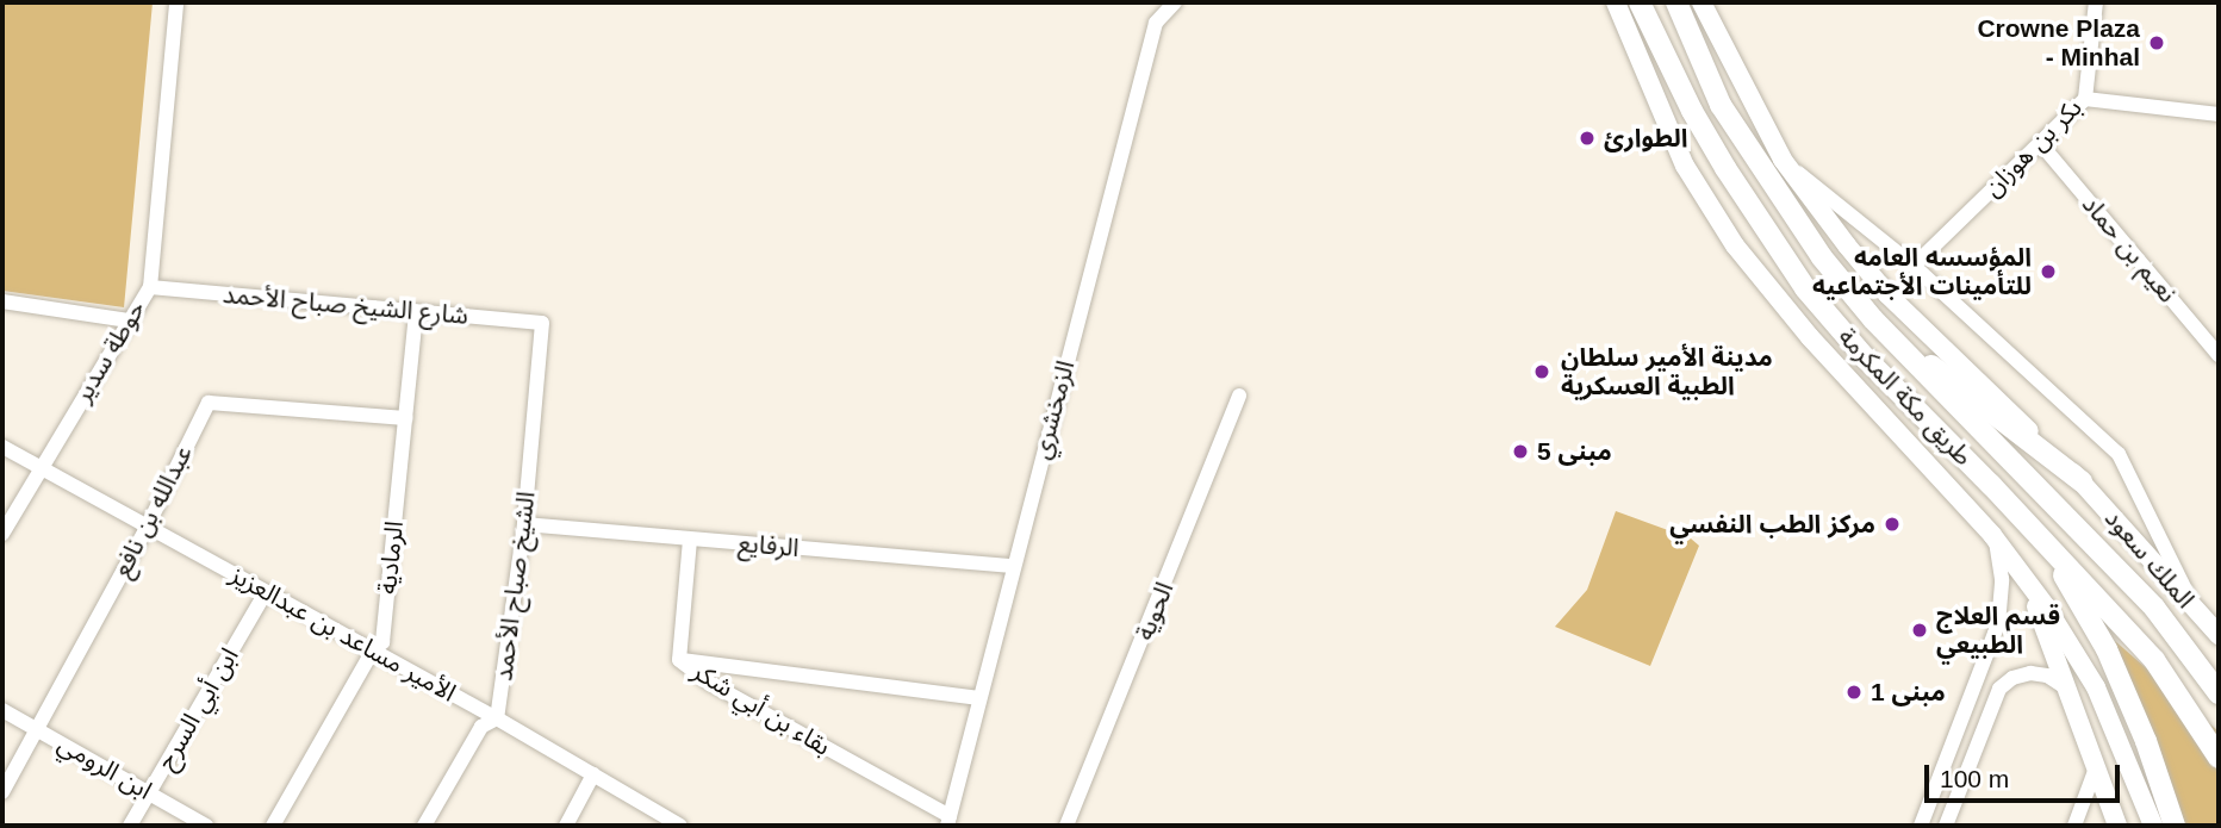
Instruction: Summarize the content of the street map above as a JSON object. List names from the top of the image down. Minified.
{"streets":{"highway":["طريق مكة المكرمة"],"main road":["الملك سعود"],"street":["بكر بن هوزان","نعيم بن حماد","شارع الشيخ صباح الأحمد","حوطة سدير","الزمخشري","عبدالله بن نافع","الرفايع","الرمادية","الشيخ صباح الأحمد","الحوية","الأمير مساعد بن عبدالعزيز","ابن أبي السرح","بقاء بن أبي شكر","ابن الرومي"]},"crossings":[["بكر بن هوزان","نعيم بن حماد"],["شارع الشيخ صباح الأحمد","حوطة سدير"],["شارع الشيخ صباح الأحمد","الرمادية"],["شارع الشيخ صباح الأحمد","الشيخ صباح الأحمد"],["حوطة سدير","الأمير مساعد بن عبدالعزيز"],["الزمخشري","الرفايع"],["الزمخشري","بقاء بن أبي شكر"],["عبدالله بن نافع","الرمادية"],["عبدالله بن نافع","الأمير مساعد بن عبدالعزيز"],["عبدالله بن نافع","ابن الرومي"],["الرفايع","الشيخ صباح الأحمد"],["الرفايع","بقاء بن أبي شكر"],["الرمادية","الأمير مساعد بن عبدالعزيز"],["الشيخ صباح الأحمد","الأمير مساعد بن عبدالعزيز"],["الأمير مساعد بن عبدالعزيز","ابن أبي السرح"],["ابن أبي السرح","ابن الرومي"]],"places":["Crowne Plaza - Minhal","الطوارئ","المؤسسه العامه للتأمينات الأجتماعيه","مدينة الأمير سلطان الطبية العسكرية","مبنى 5","مركز الطب النفسي","قسم العلاج الطبيعي","مبنى 1"],"scale_bar":"100 m"}
